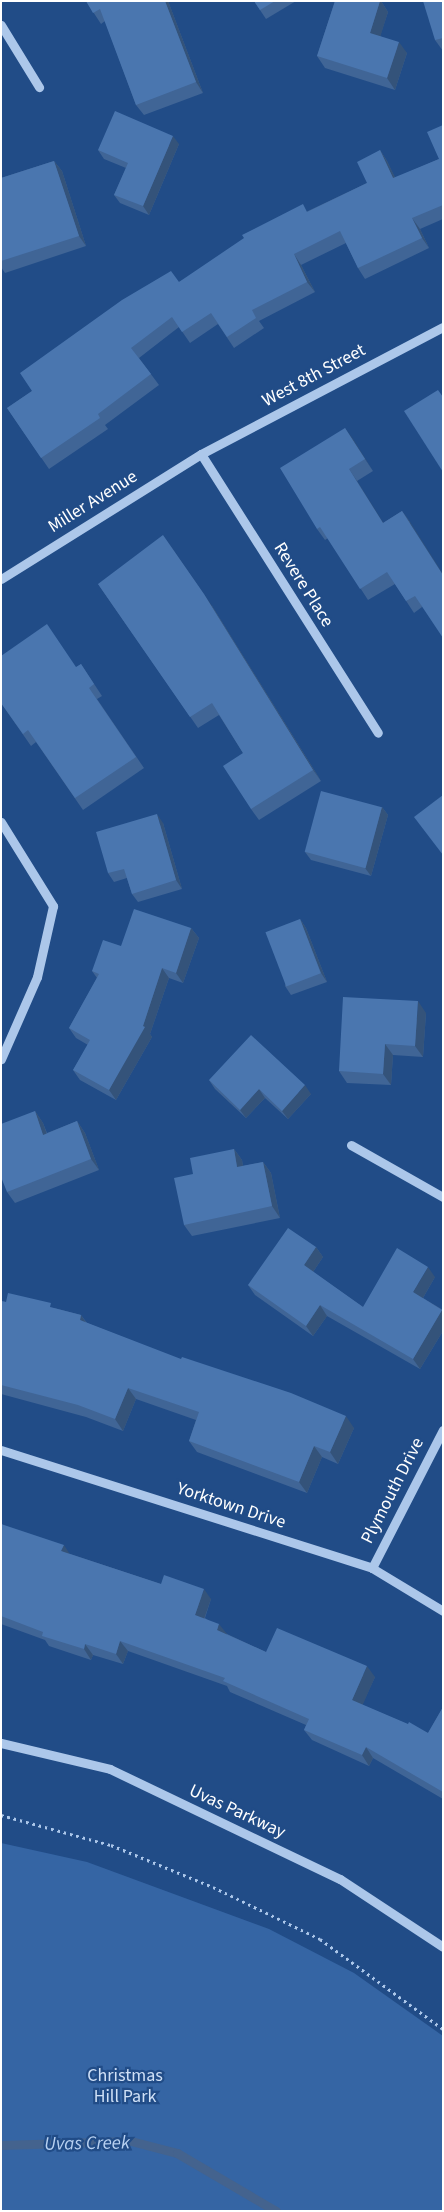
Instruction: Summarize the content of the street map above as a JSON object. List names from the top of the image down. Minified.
{"streets":{"street":["West 8th Street","Miller Avenue","Revere Place","Plymouth Drive","Yorktown Drive","Uvas Parkway"]},"crossings":[["West 8th Street","Miller Avenue"],["West 8th Street","Revere Place"],["Miller Avenue","Revere Place"],["Plymouth Drive","Yorktown Drive"]],"water":["Uvas Creek"],"parks":["Christmas Hill Park"]}
